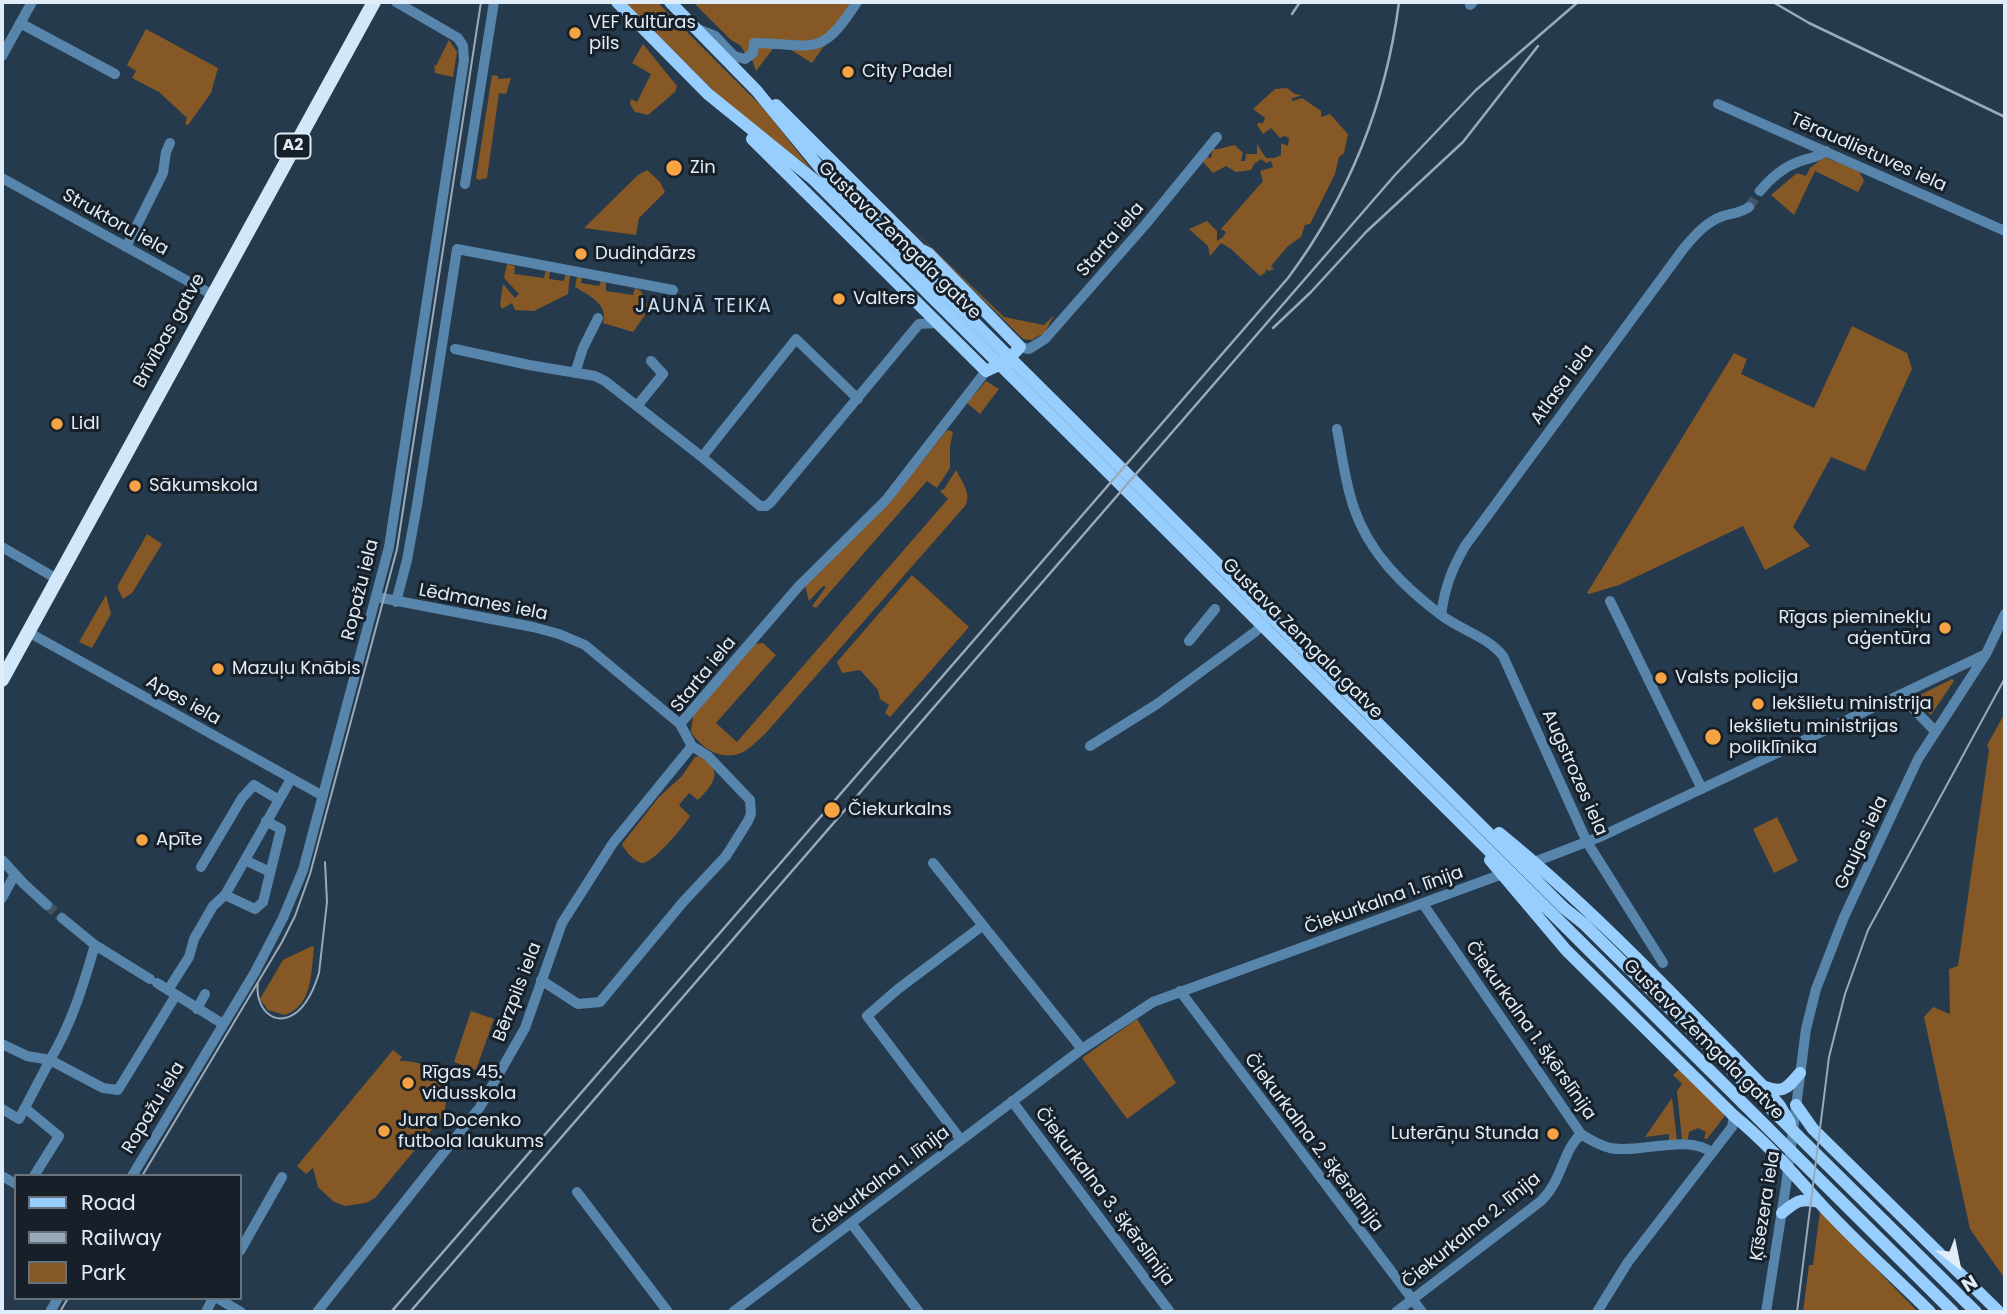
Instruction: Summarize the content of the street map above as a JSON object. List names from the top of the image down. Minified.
{"streets":{"highway":["A2","Brīvības gatve"],"main road":["Gustava Zemgala gatve"],"street":["Tēraudlietuves iela","Struktoru iela","Starta iela","Atlasa iela","Ropažu iela","Lēdmanes iela","Apes iela","Augstrozes iela","Gaujas iela","Čiekurkalna 1. līnija","Bērzpils iela","Čiekurkalna 1. šķērslīnija","Čiekurkalna 2. šķērslīnija","Čiekurkalna 3. šķērslīnija","Ķīšezera iela","Čiekurkalna 2. līnija"]},"crossings":[["Struktoru iela","Brīvības gatve"],["Starta iela","Lēdmanes iela"],["Starta iela","Bērzpils iela"],["Brīvības gatve","Apes iela"],["Atlasa iela","Augstrozes iela"],["Ropažu iela","Lēdmanes iela"],["Ropažu iela","Apes iela"],["Augstrozes iela","Čiekurkalna 1. līnija"],["Gaujas iela","Čiekurkalna 1. līnija"],["Gaujas iela","Ķīšezera iela"],["Čiekurkalna 1. līnija","Čiekurkalna 1. šķērslīnija"],["Čiekurkalna 1. līnija","Čiekurkalna 2. šķērslīnija"],["Čiekurkalna 1. līnija","Čiekurkalna 3. šķērslīnija"],["Čiekurkalna 1. šķērslīnija","Čiekurkalna 2. līnija"],["Čiekurkalna 2. šķērslīnija","Čiekurkalna 2. līnija"]],"districts":["JAUNĀ TEIKA"],"places":["VEF kultūras pils","City Padel","Zin","Dudiņdārzs","Valters","Lidl","Sākumskola","Rīgas pieminekļu aģentūra","Mazuļu Knābis","Valsts policija","Iekšlietu ministrija","Iekšlietu ministrijas poliklīnika","Čiekurkalns","Apīte","Rīgas 45. vidusskola","Jura Docenko futbola laukums","Luterāņu Stunda"],"legend":["Road","Railway","Park"],"north":"bottom right"}
